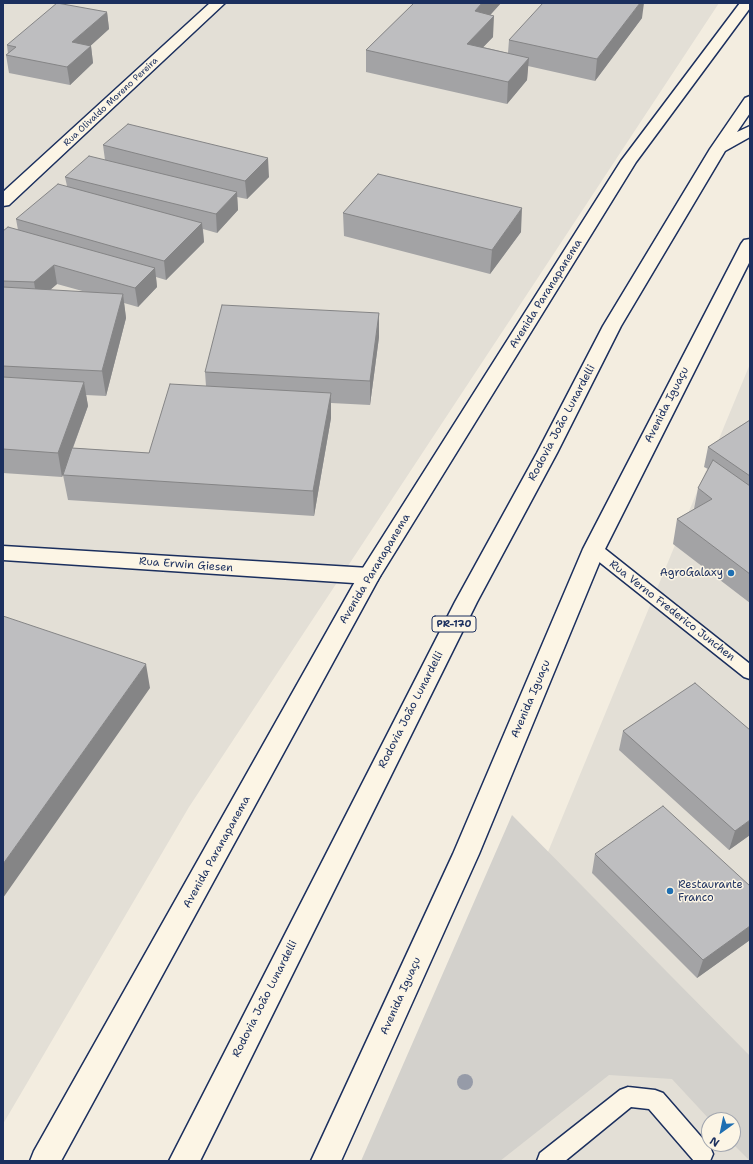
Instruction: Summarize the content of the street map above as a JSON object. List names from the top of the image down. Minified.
{"streets":{"main road":["Rua Olivaldo Moreno Pereira","Avenida Paranapanema","Avenida Iguaçu","Rodovia João Lunardelli","Rua Erwin Giesen","PR-170"],"lane":["Rua Verno Frederico Junchen"]},"crossings":[["Avenida Paranapanema","Rua Erwin Giesen"],["Avenida Iguaçu","Rua Verno Frederico Junchen"]],"places":["AgroGalaxy","Restaurante Franco"],"north":"bottom left"}
